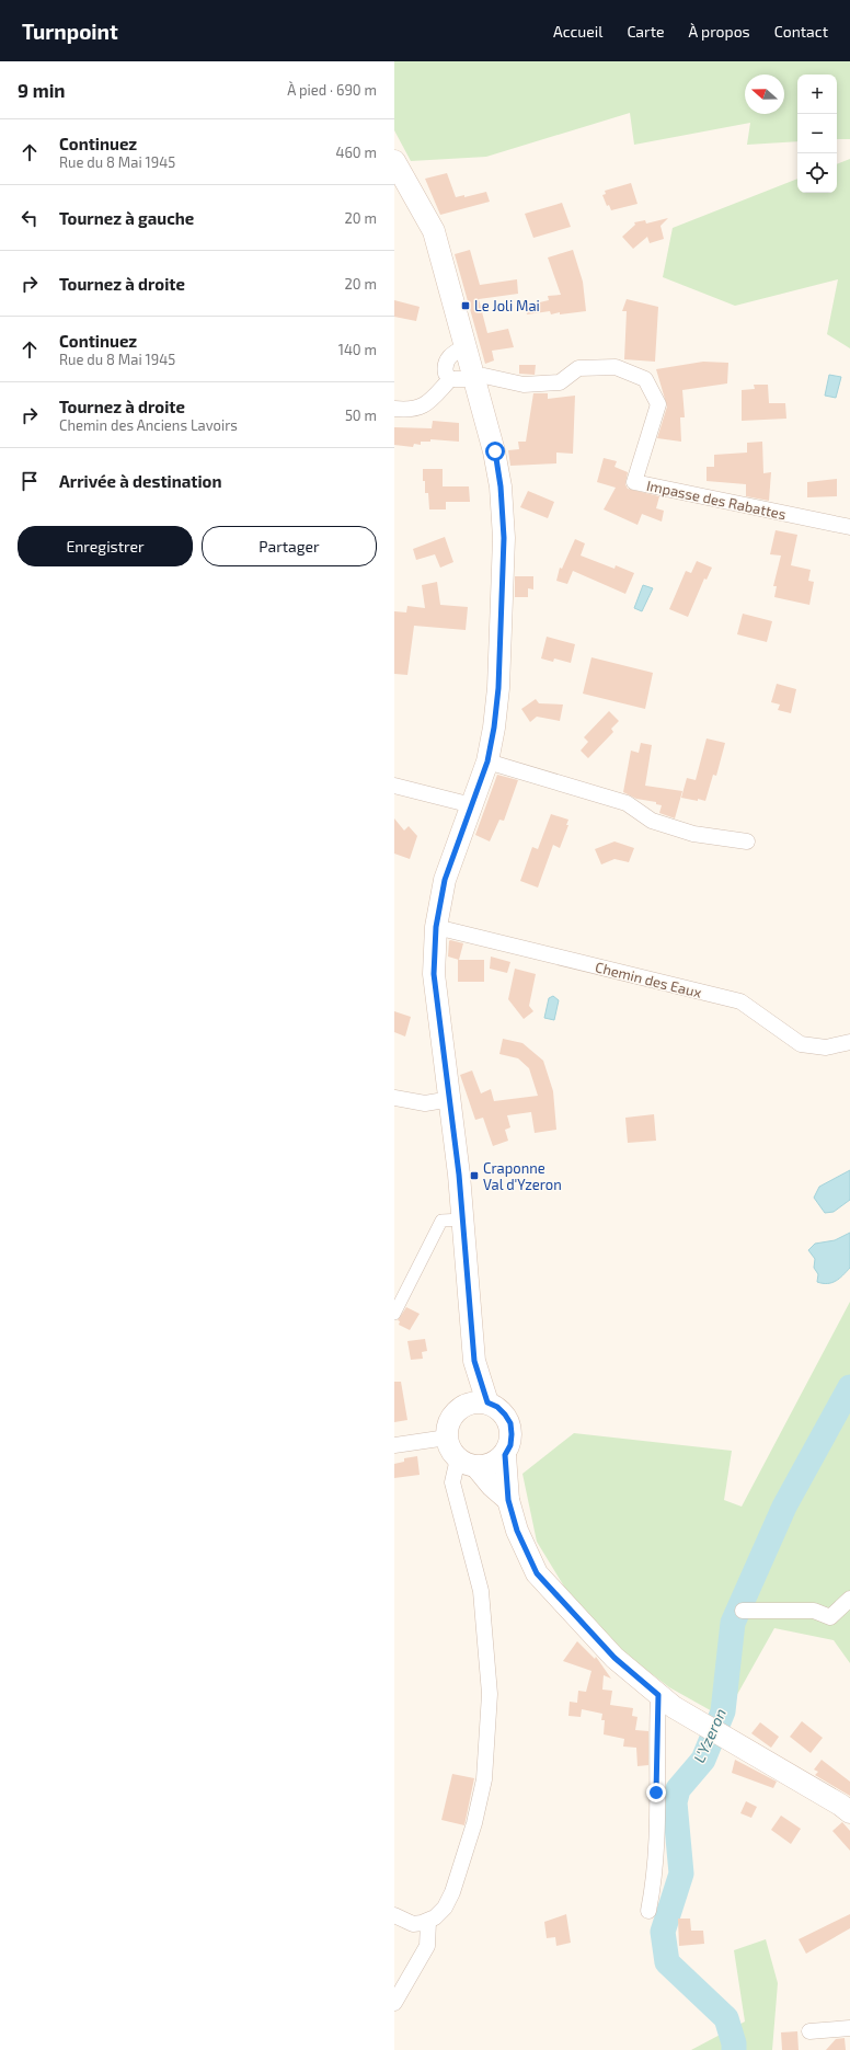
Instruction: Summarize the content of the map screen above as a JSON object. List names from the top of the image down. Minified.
{"streets":{"street":["Impasse des Rabattes","Chemin des Eaux"]},"water":["L'Yzeron"],"places":{"transit":["Le Joli Mai","Craponne Val d'Yzeron"]},"north":"left","page":{"header":"Turnpoint","nav":["Accueil","Carte","À propos","Contact"],"heading":["9 min","À pied · 690 m"],"map_buttons":["+","−"],"list":[["Continuez","Rue du 8 Mai 1945","460 m"],["Tournez à gauche","20 m"],["Tournez à droite","20 m"],["Continuez","Rue du 8 Mai 1945","140 m"],["Tournez à droite","Chemin des Anciens Lavoirs","50 m"],"Arrivée à destination"],"buttons":["Enregistrer","Partager"]}}
